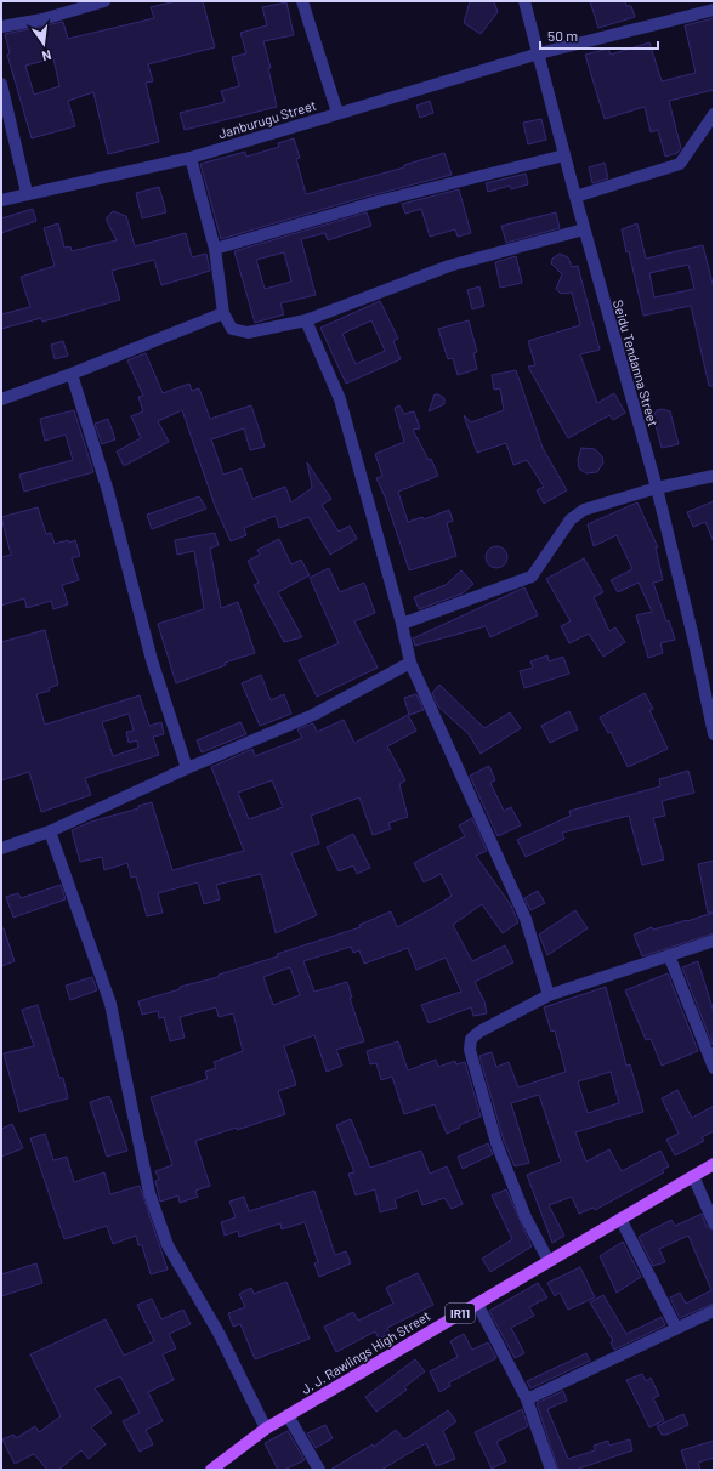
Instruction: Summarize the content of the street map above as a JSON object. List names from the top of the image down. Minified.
{"streets":{"main road":["IR11","J. J. Rawlings High Street"],"street":["Janburugu Street","Seidu Tendanna Street"]},"crossings":[["Janburugu Street","Seidu Tendanna Street"]],"scale_bar":"50 m","north":"bottom"}
